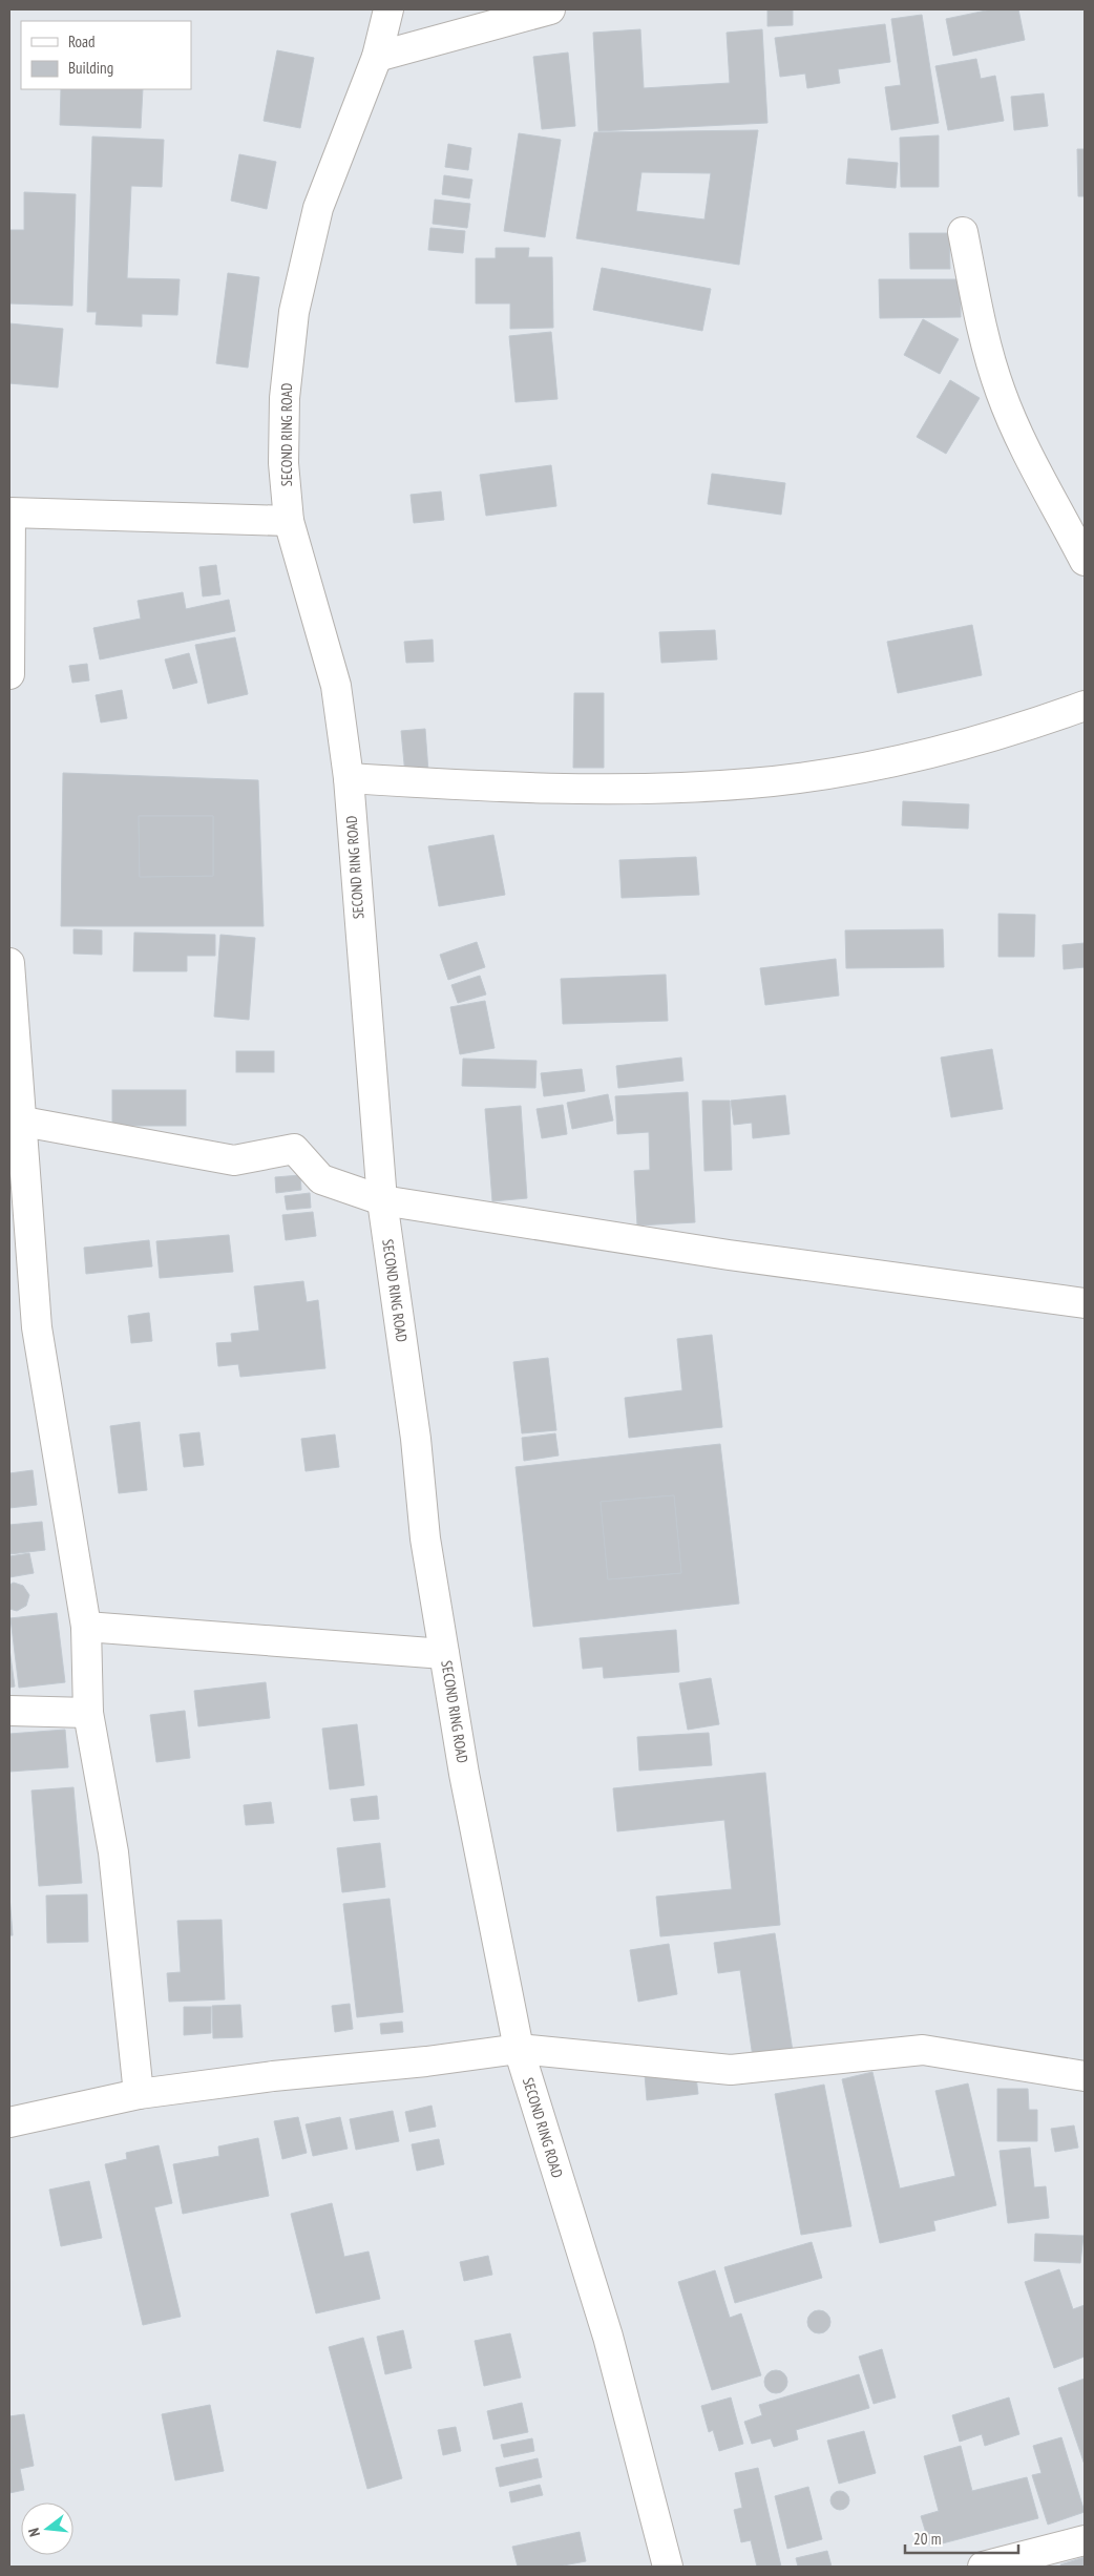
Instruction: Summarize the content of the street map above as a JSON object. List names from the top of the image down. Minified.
{"streets":{"street":["SECOND RING ROAD"]},"legend":["Road","Building"],"scale_bar":"20 m","north":"left"}
